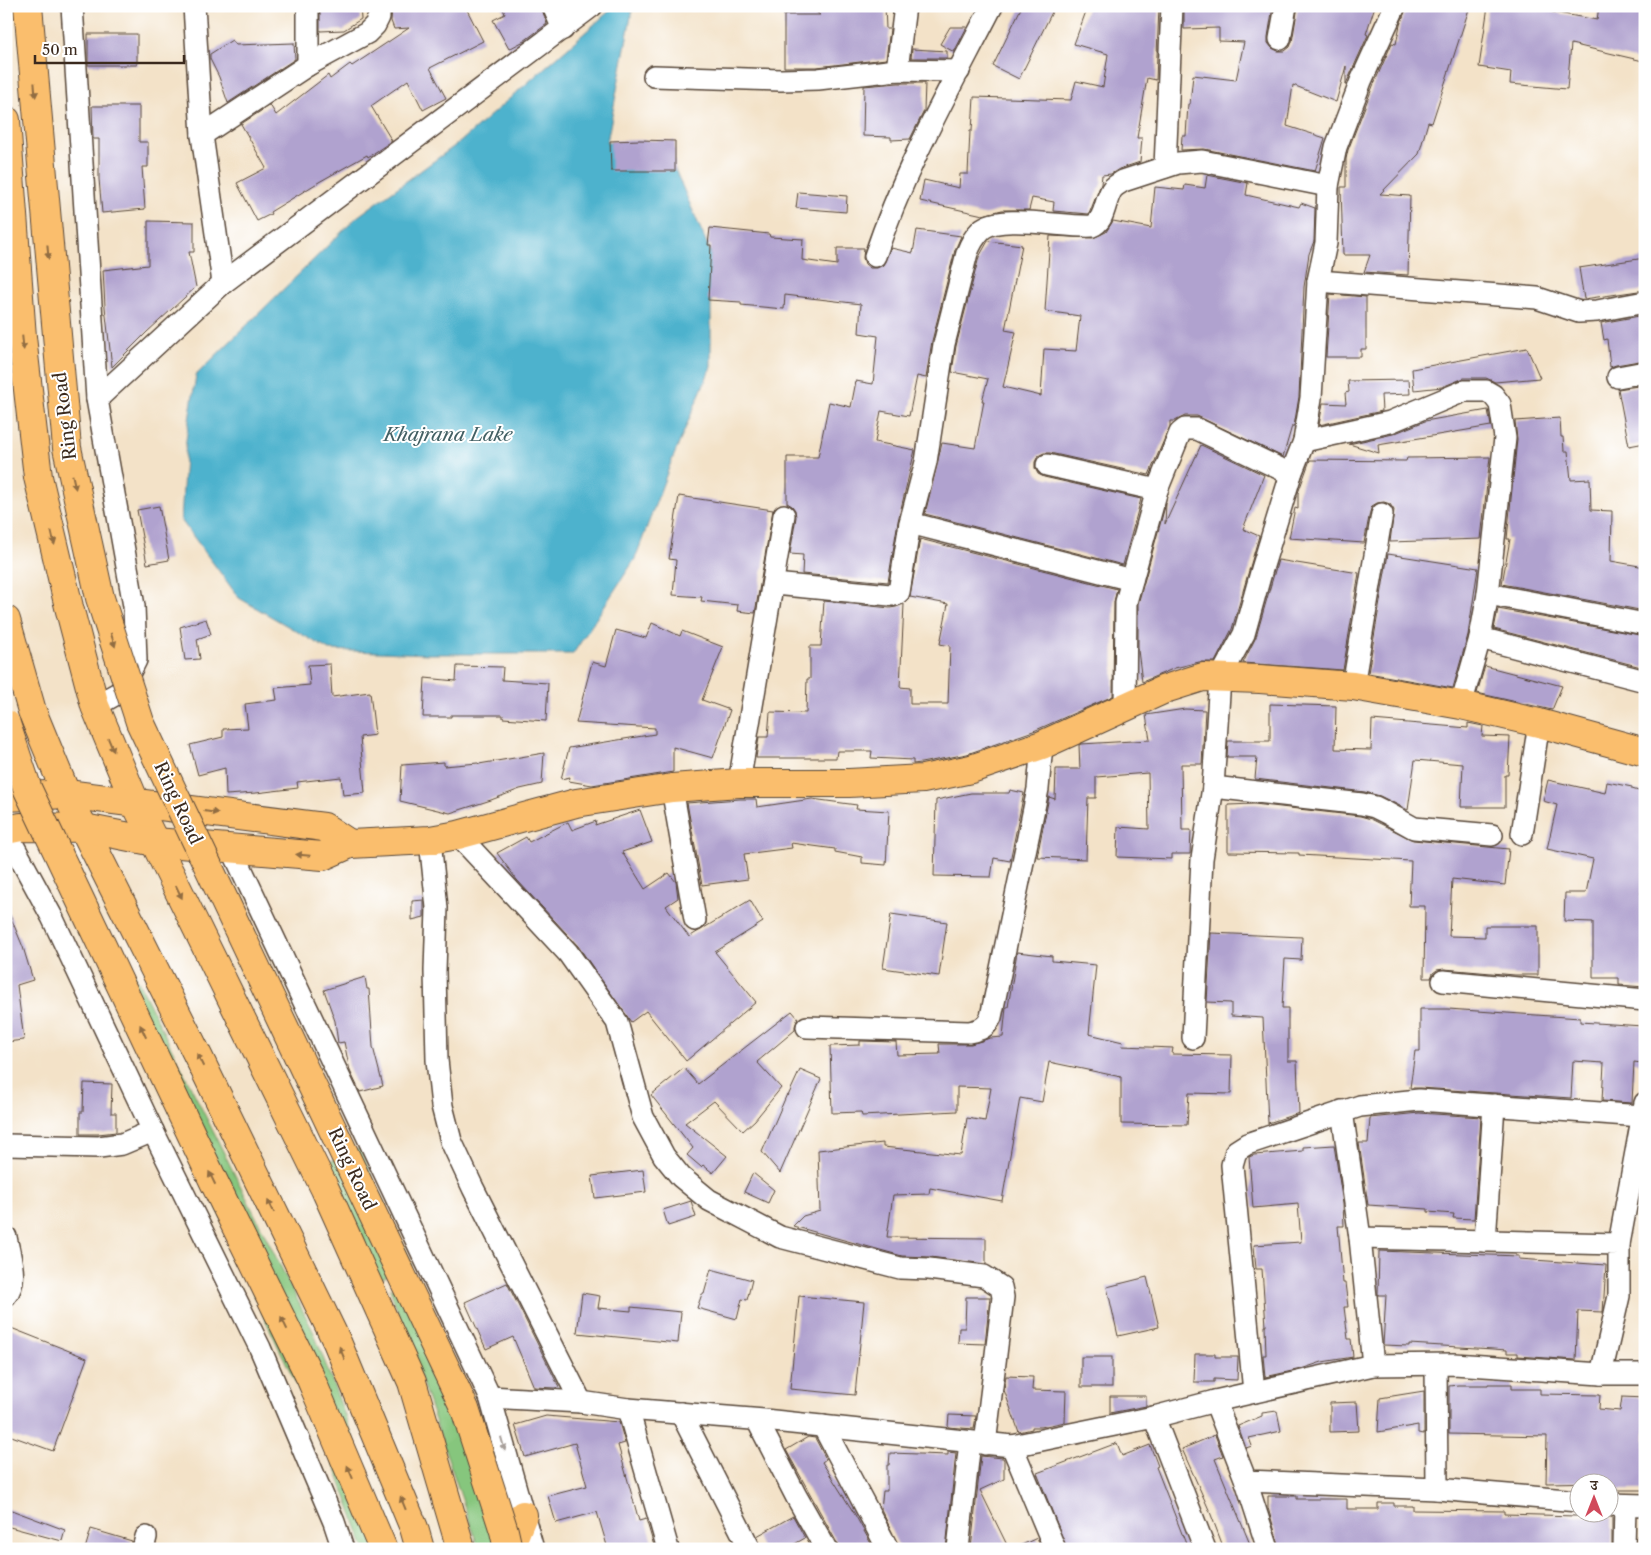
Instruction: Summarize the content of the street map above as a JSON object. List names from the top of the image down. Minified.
{"streets":{"main road":["Ring Road"]},"water":["Khajrana Lake"],"scale_bar":"50 m","north":"top"}
